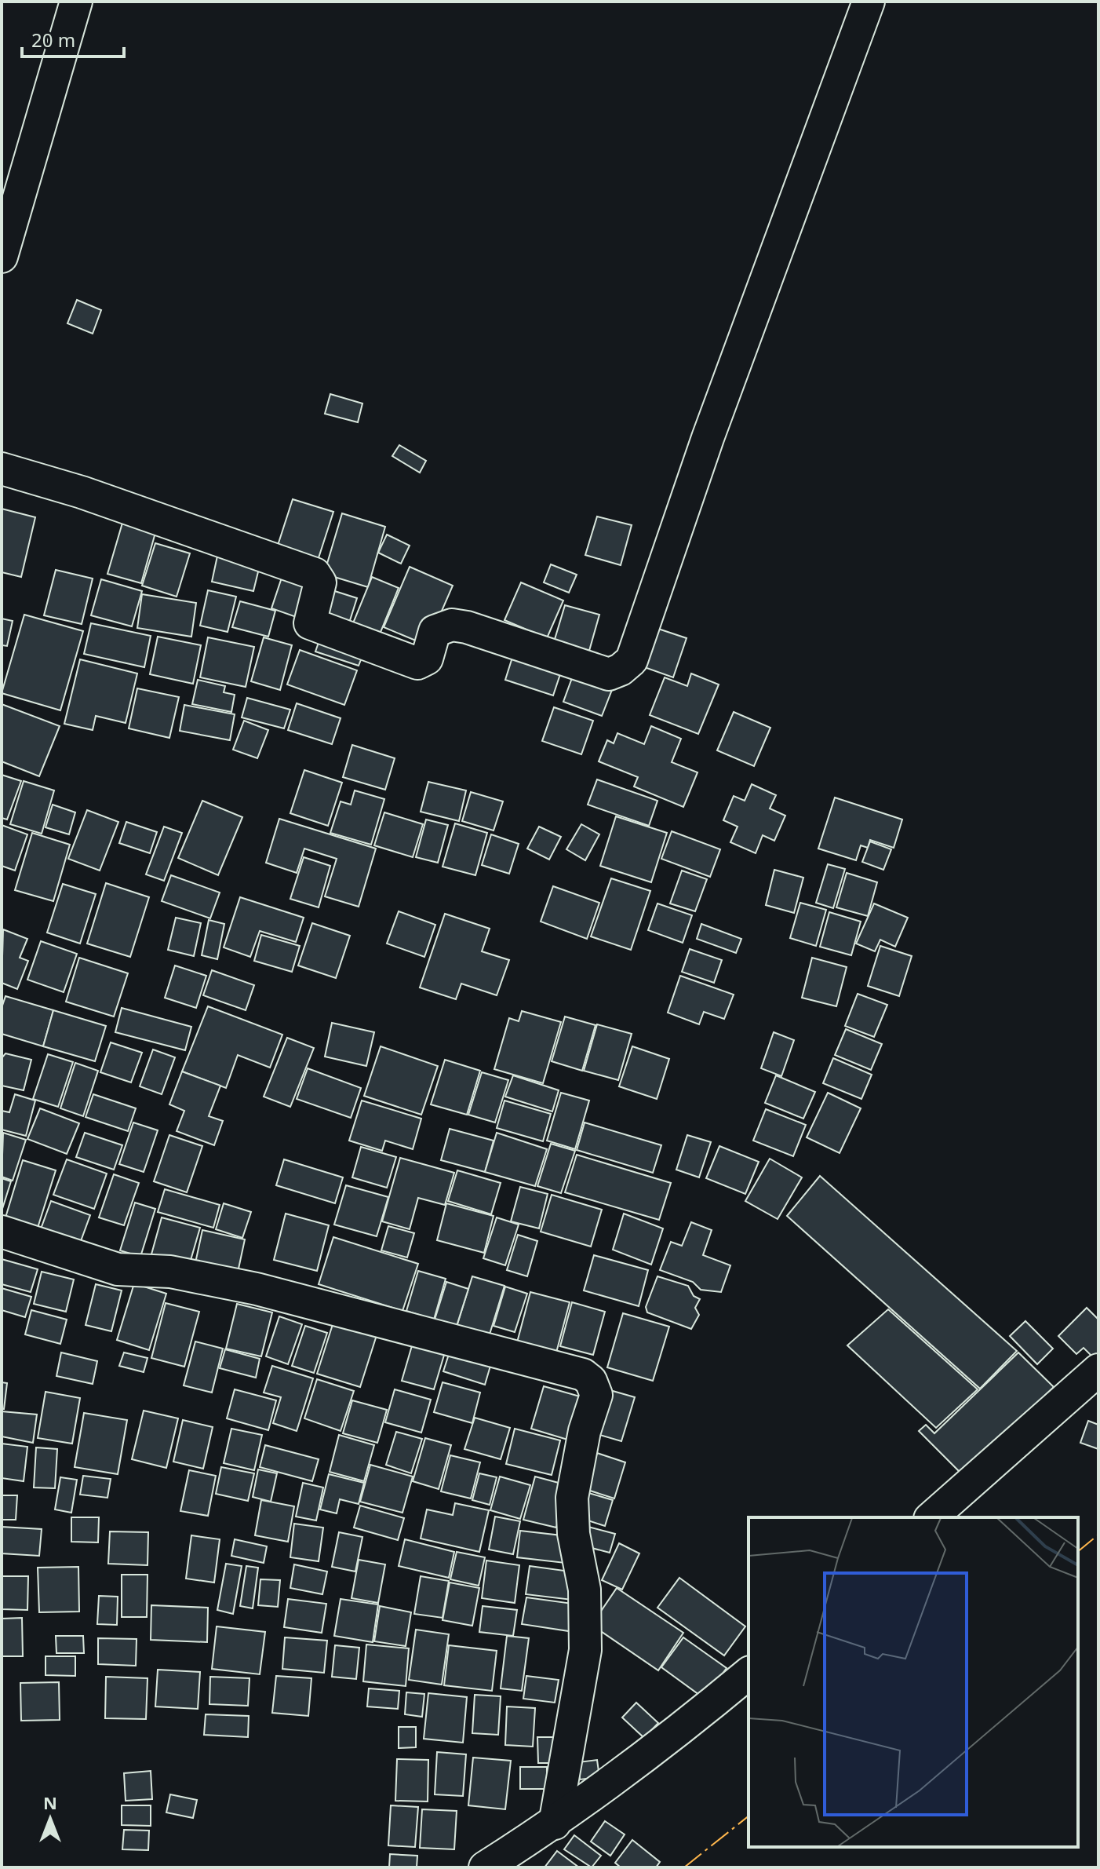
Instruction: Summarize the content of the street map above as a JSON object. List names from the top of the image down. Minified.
{"scale_bar":"20 m","north":"top"}
